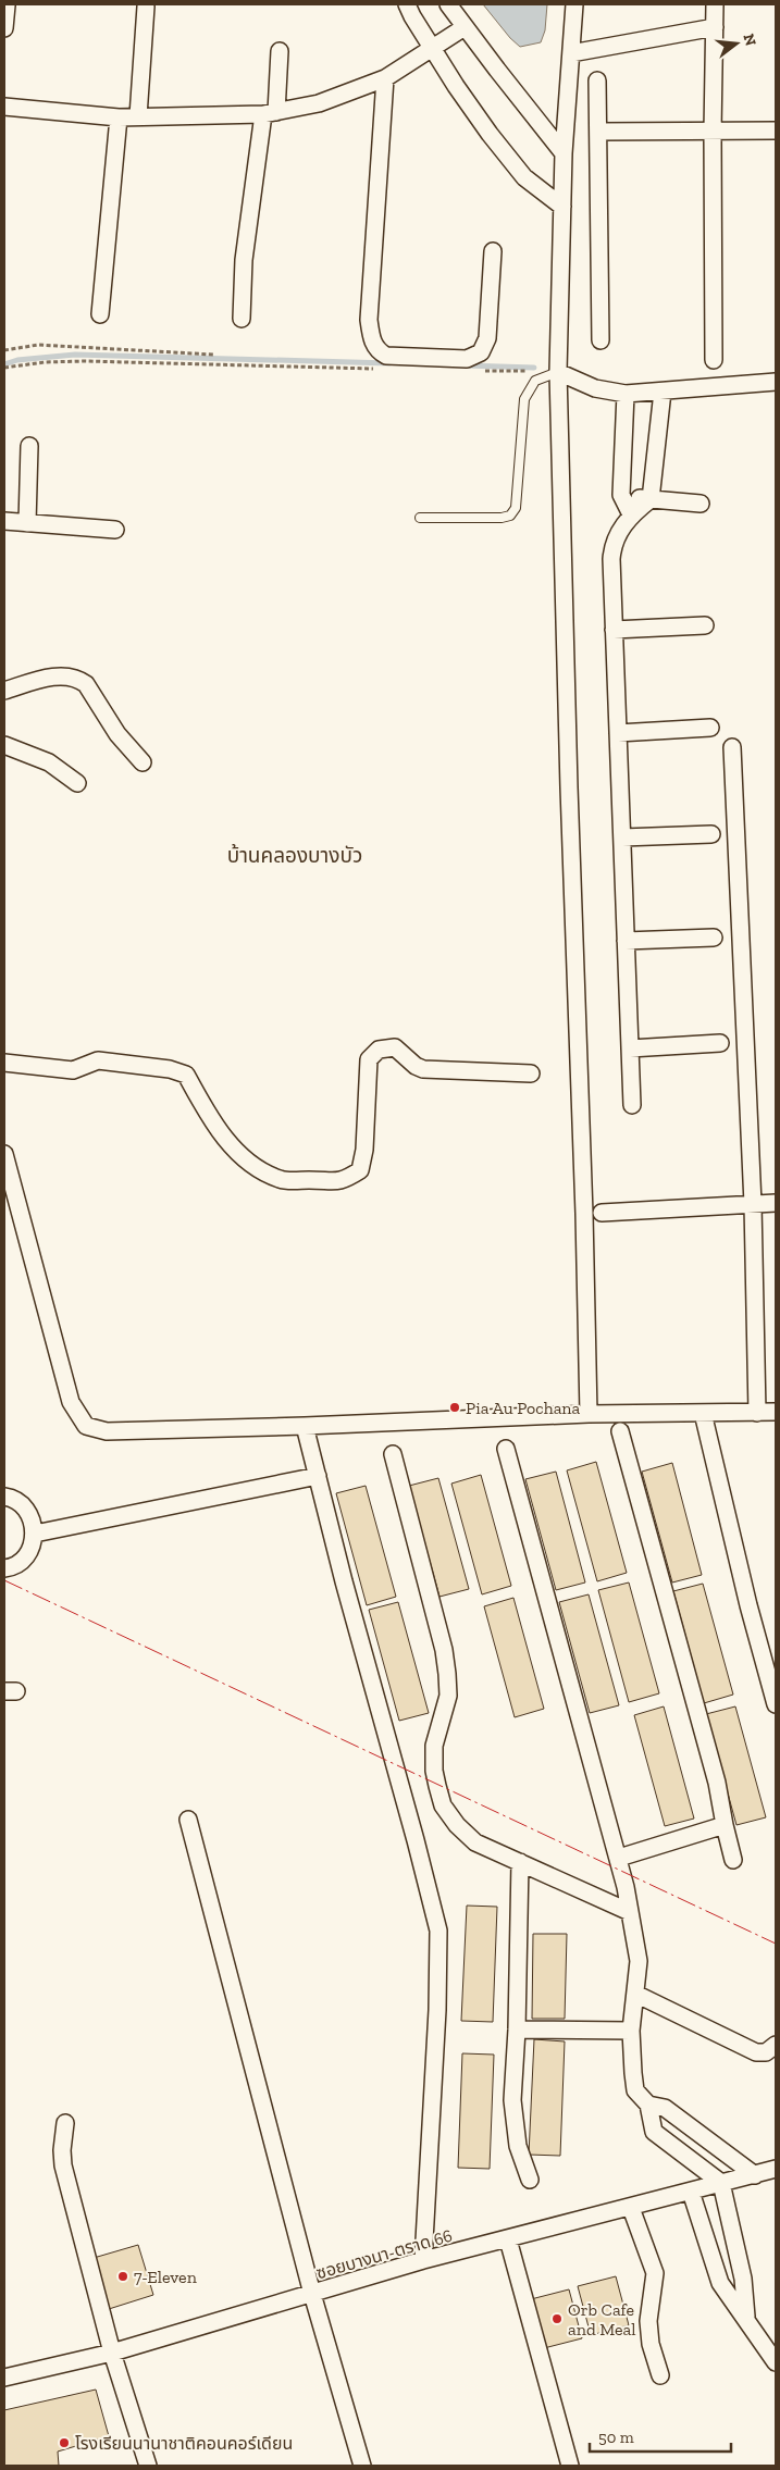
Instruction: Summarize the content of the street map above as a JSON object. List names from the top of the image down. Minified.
{"streets":{"street":["ซอยบางนา-ตราด 66"]},"districts":["บ้านคลองบางบัว"],"places":["Pia Au Pochana","7-Eleven","Orb Cafe and Meal","โรงเรียนนานาชาติคอนคอร์เดียน"],"scale_bar":"50 m","north":"right"}
